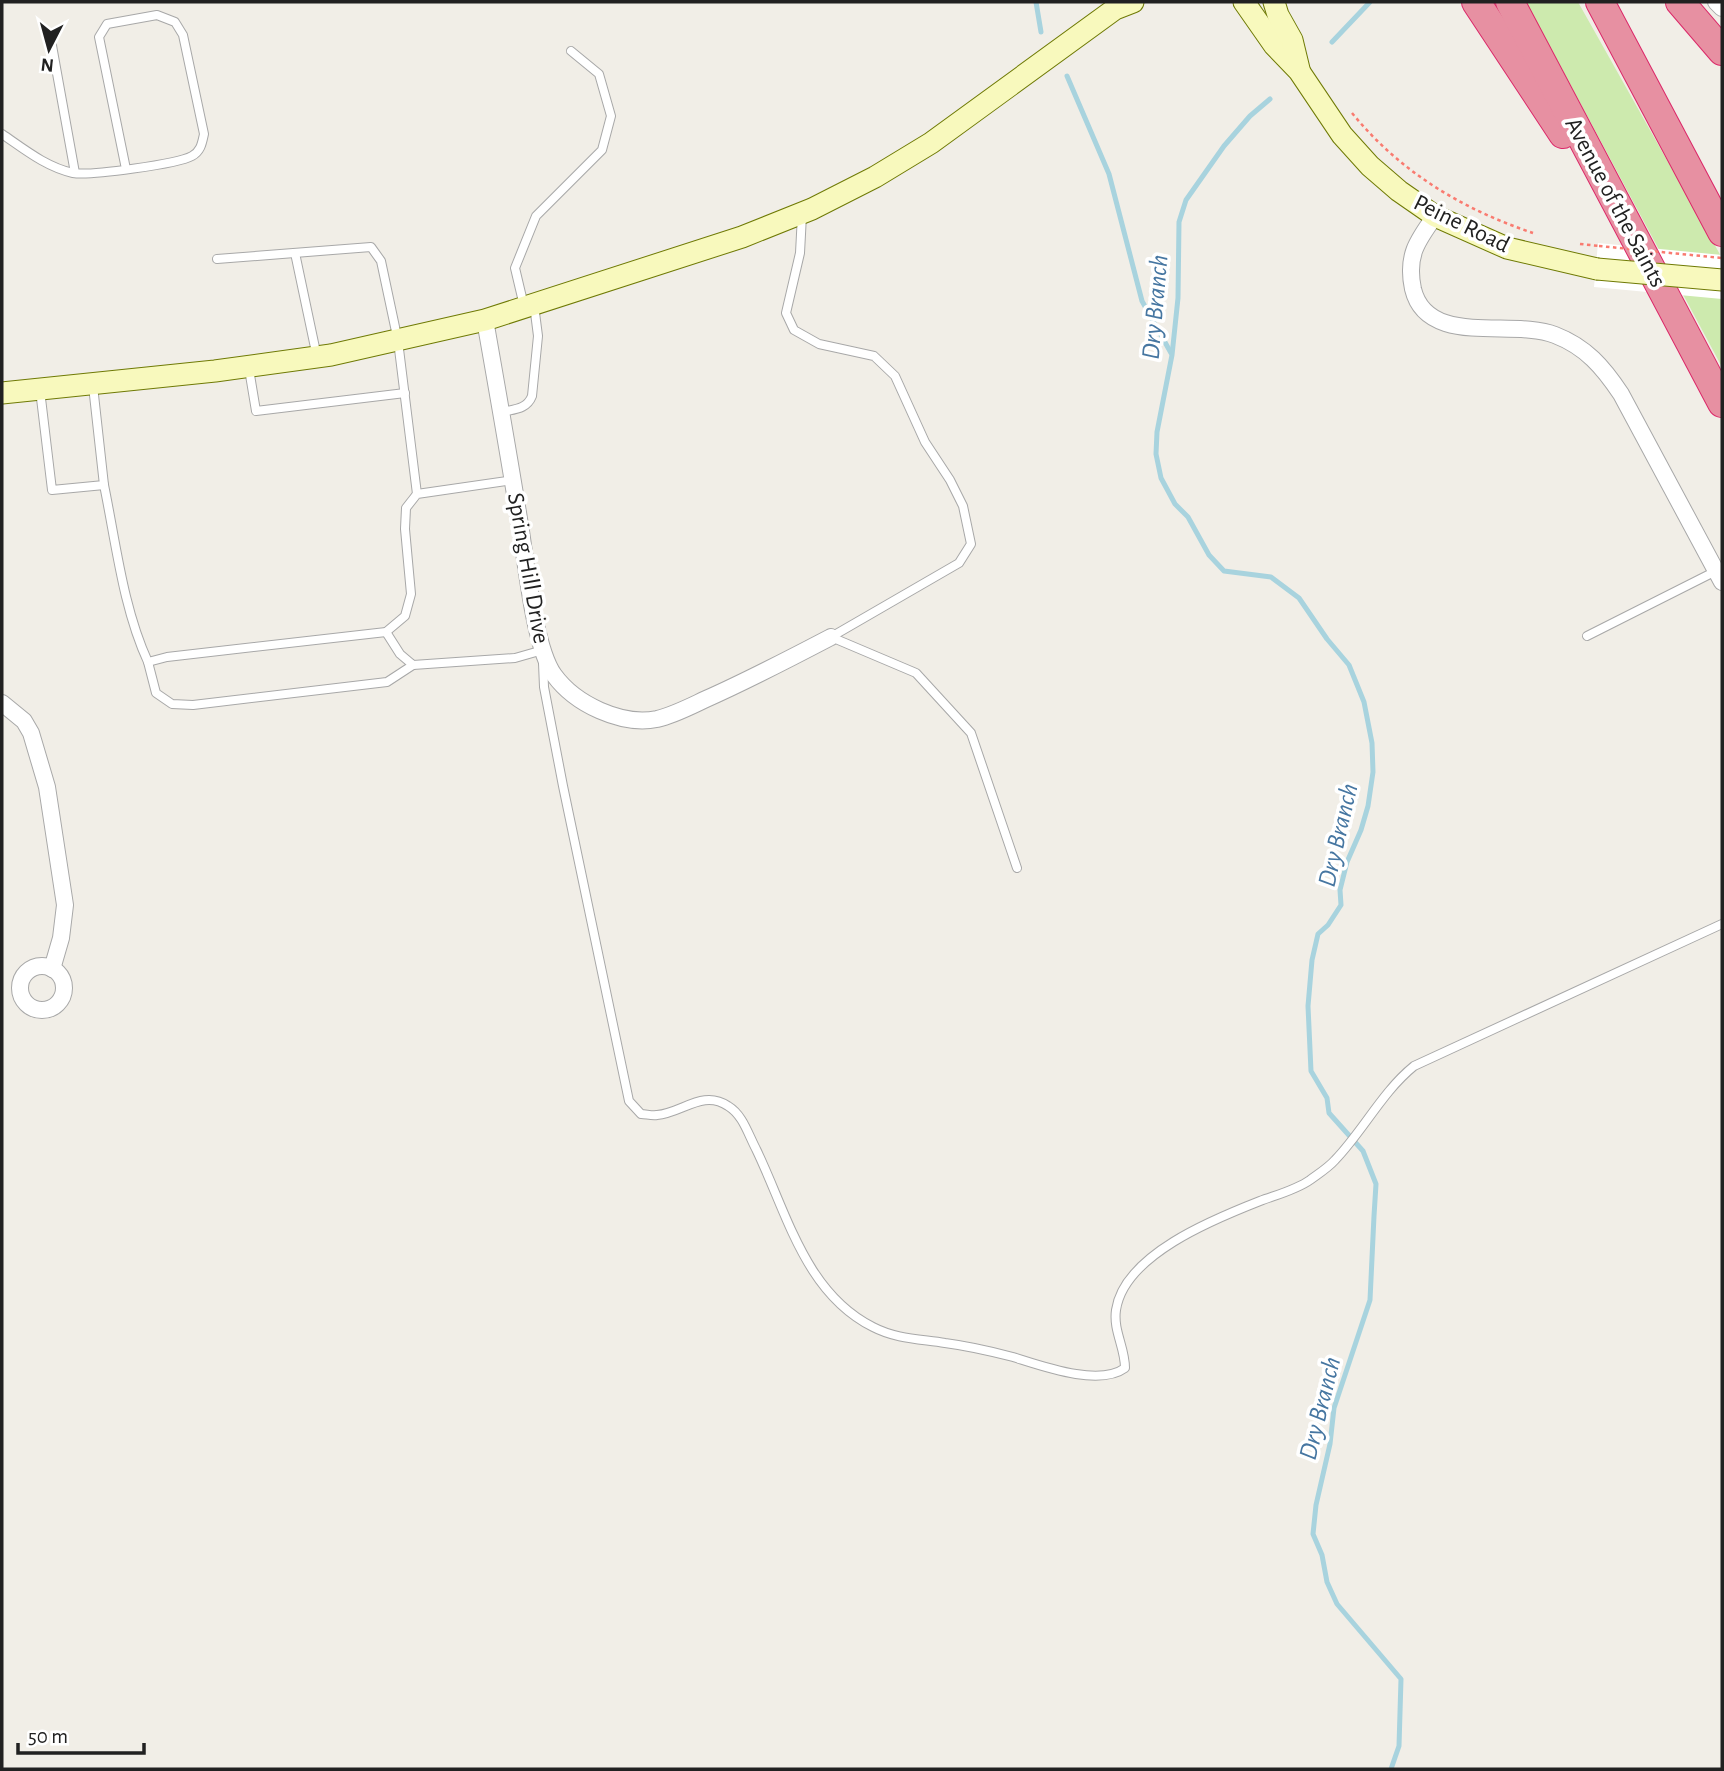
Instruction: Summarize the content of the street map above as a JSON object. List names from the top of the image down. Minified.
{"streets":{"highway":["Avenue of the Saints"],"main road":["Peine Road"],"street":["Spring Hill Drive"]},"water":["Dry Branch"],"scale_bar":"50 m","north":"bottom"}
